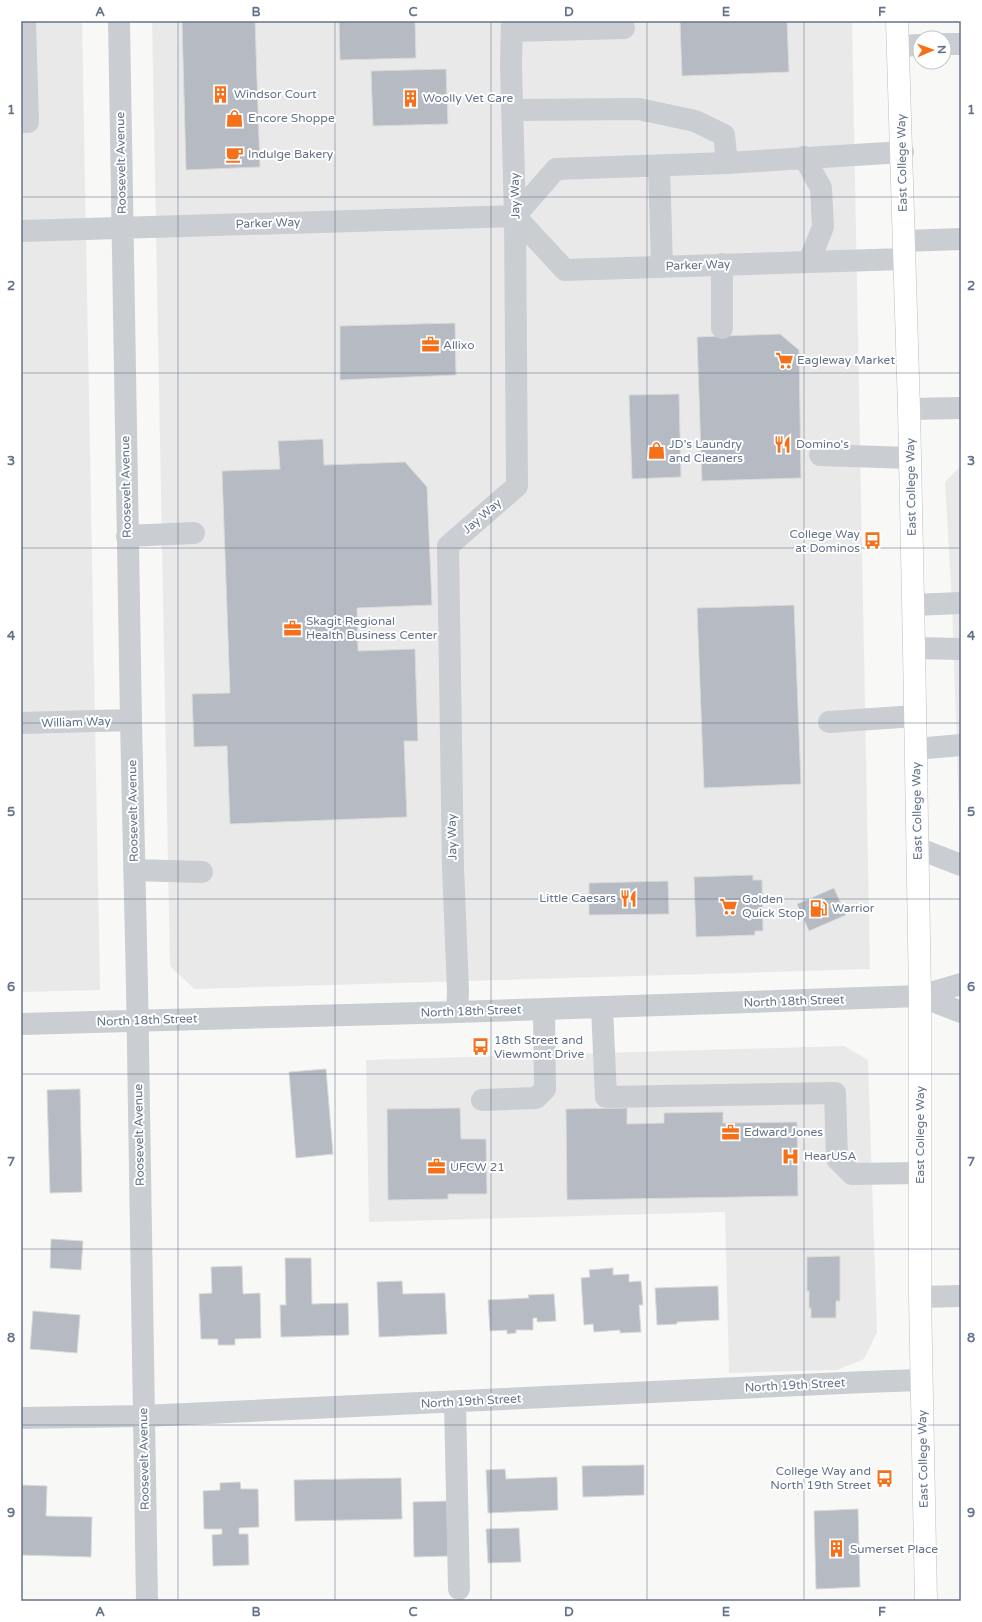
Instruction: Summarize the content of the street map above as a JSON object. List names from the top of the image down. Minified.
{"streets":{"main road":["East College Way"],"street":["Roosevelt Avenue","Jay Way","Parker Way","William Way","North 18th Street","North 19th Street"]},"crossings":[["Roosevelt Avenue","Parker Way"],["Roosevelt Avenue","William Way"],["Roosevelt Avenue","North 18th Street"],["Roosevelt Avenue","North 19th Street"],["East College Way","Parker Way"],["East College Way","North 18th Street"],["East College Way","North 19th Street"],["Jay Way","Parker Way"],["Jay Way","North 18th Street"]],"places":{"building":["Windsor Court","Woolly Vet Care","Sumerset Place"],"shop":["Encore Shoppe","JD’s Laundry and Cleaners"],"cafe":["Indulge Bakery"],"office":["Allixo","Skagit Regional Health Business Center","Edward Jones","UFCW 21"],"supermarket":["Eagleway Market","Golden Quick Stop"],"restaurant":["Domino's","Little Caesars"],"bus stop":["College Way at Dominos","18th Street and Viewmont Drive","College Way and North 19th Street"],"fuel station":["Warrior"],"hospital":["HearUSA"]},"north":"right","grid":{"columns":["A","B","C","D","E","F"],"rows":["1","2","3","4","5","6","7","8","9"]}}
